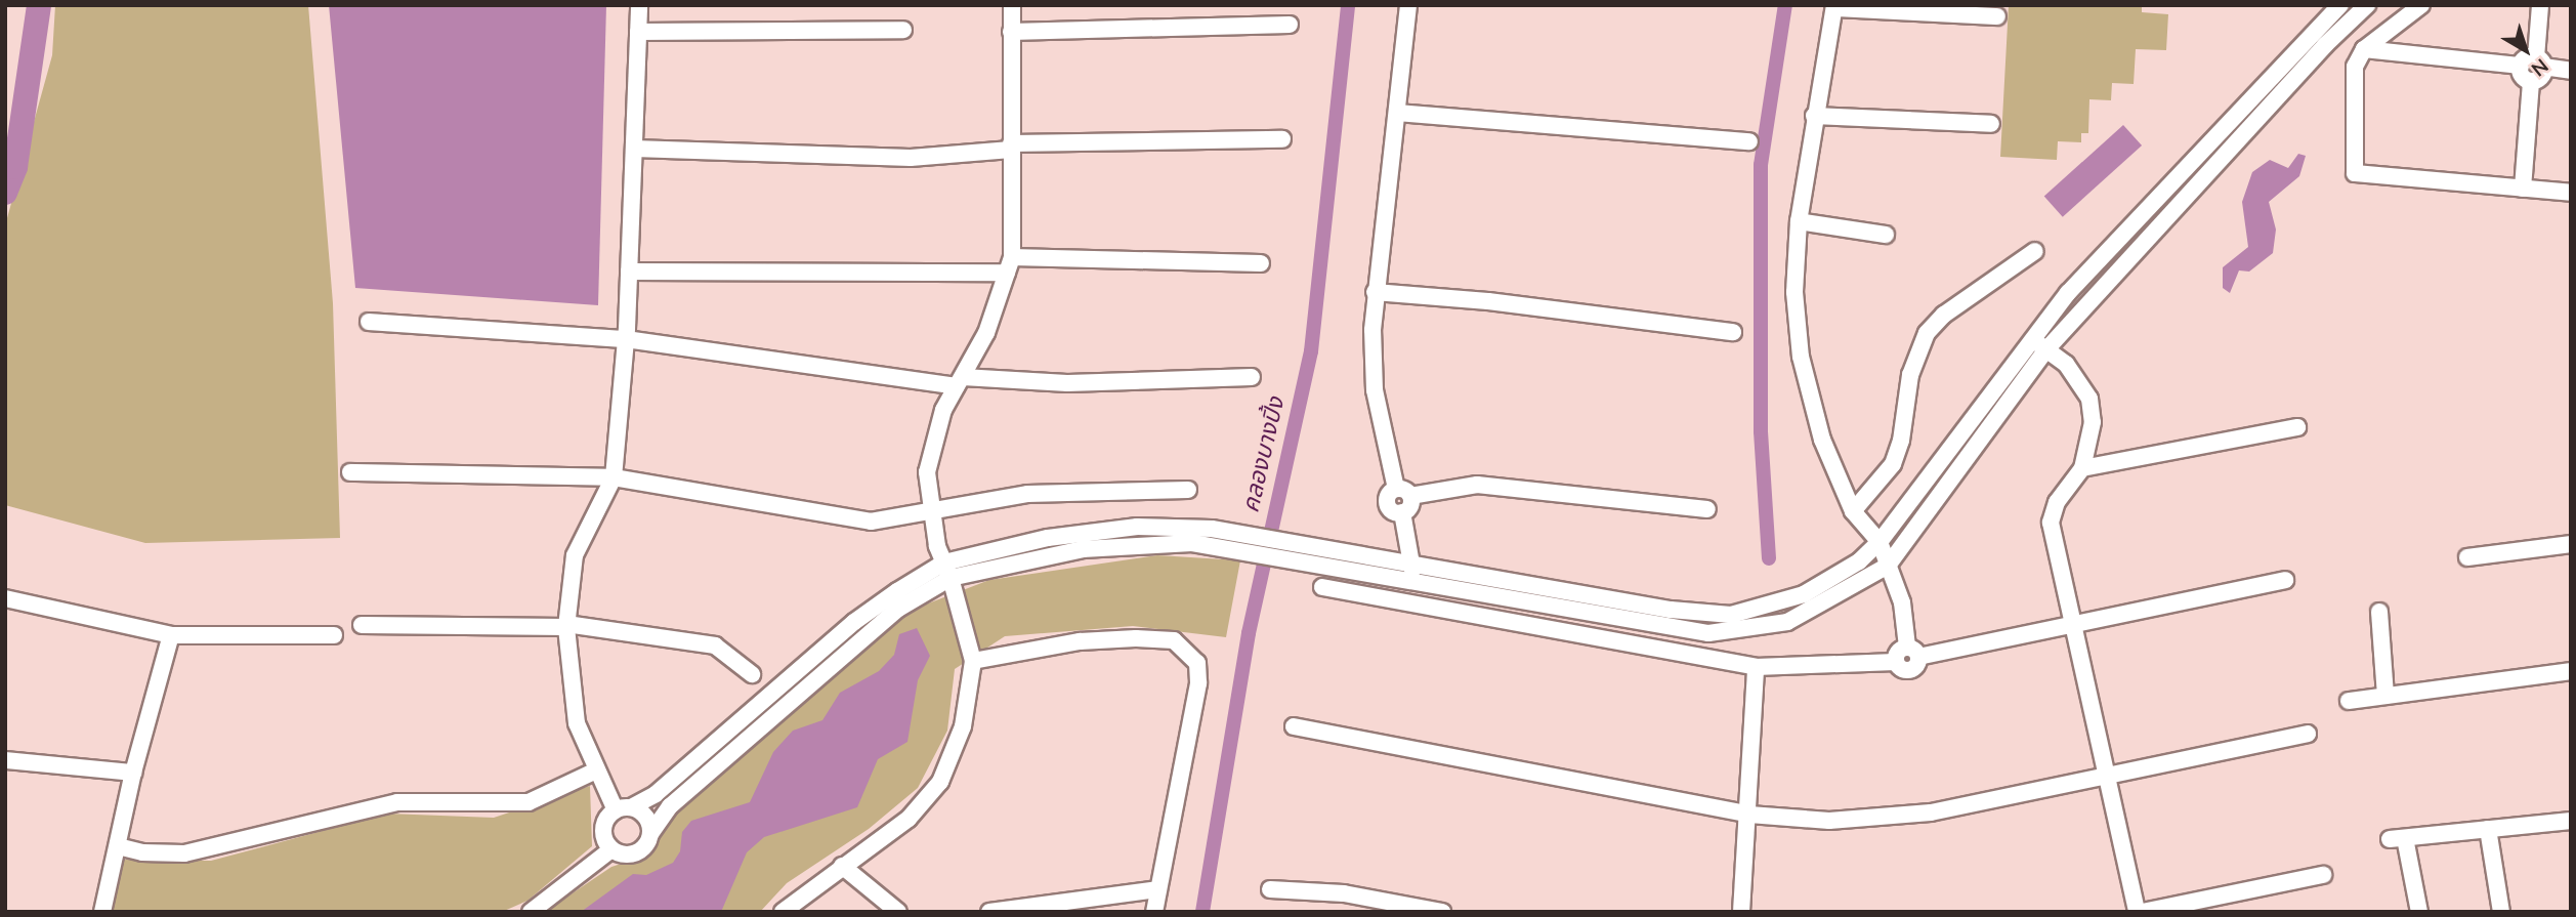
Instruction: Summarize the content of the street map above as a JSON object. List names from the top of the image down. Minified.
{"water":["คลองบางปิ้ง"],"north":"bottom right"}
